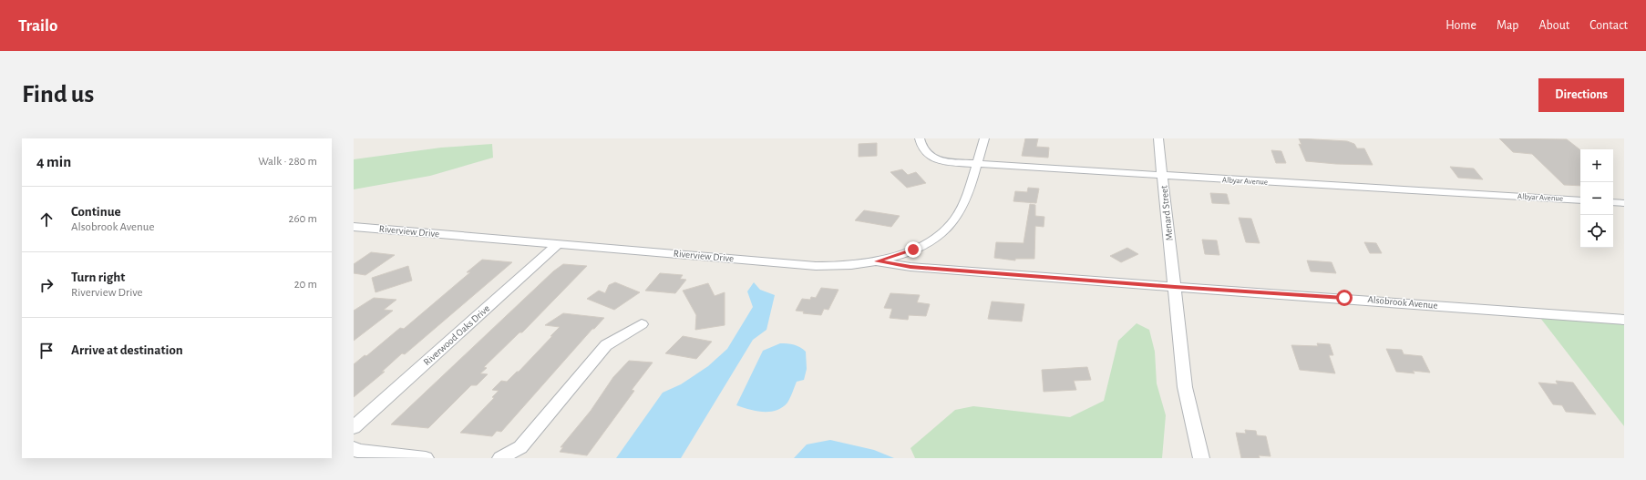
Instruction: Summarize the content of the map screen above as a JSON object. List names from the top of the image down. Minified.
{"streets":{"street":["Albyar Avenue","Menard Street","Riverview Drive","Alsobrook Avenue","Riverwood Oaks Drive"]},"crossings":[["Albyar Avenue","Menard Street"],["Albyar Avenue","Riverview Drive"],["Menard Street","Alsobrook Avenue"],["Riverview Drive","Alsobrook Avenue"],["Riverview Drive","Riverwood Oaks Drive"]],"page":{"header":"Trailo","nav":["Home","Map","About","Contact"],"buttons":"Directions","title":"Find us","heading":["4 min","Walk · 280 m"],"map_buttons":["+","−"],"list":[["Continue","Alsobrook Avenue","260 m"],["Turn right","Riverview Drive","20 m"],"Arrive at destination"]}}
